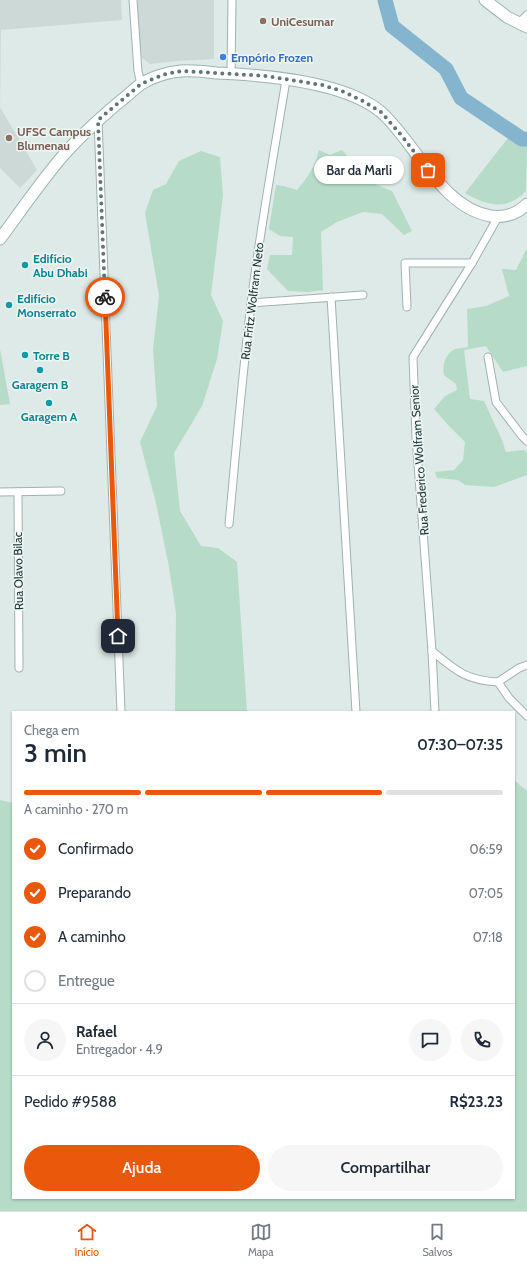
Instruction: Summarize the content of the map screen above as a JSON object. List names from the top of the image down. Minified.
{"streets":{"street":["Rua Fritz Wolfram Neto","Rua Frederico Wolfram Senior","Rua Olavo Bilac"]},"places":["UniCesumar","Empório Frozen","UFSC Campus Blumenau","Bar da Marli","Edifício Abu Dhabi","Edifício Monserrato","Torre B","Garagem B","Garagem A"],"page":{"bubble":"Bar da Marli","heading":["3 min","Chega em","07:30–07:35"],"panel":["Rafael","Entregador · 4.9","Pedido #9588","R$23.23"],"bar":"A caminho · 270 m","list":[["Confirmado","06:59"],["Preparando","07:05"],["A caminho","07:18"],"Entregue"],"buttons":["Ajuda","Compartilhar"],"tabs":["Início","Mapa","Salvos"]}}
